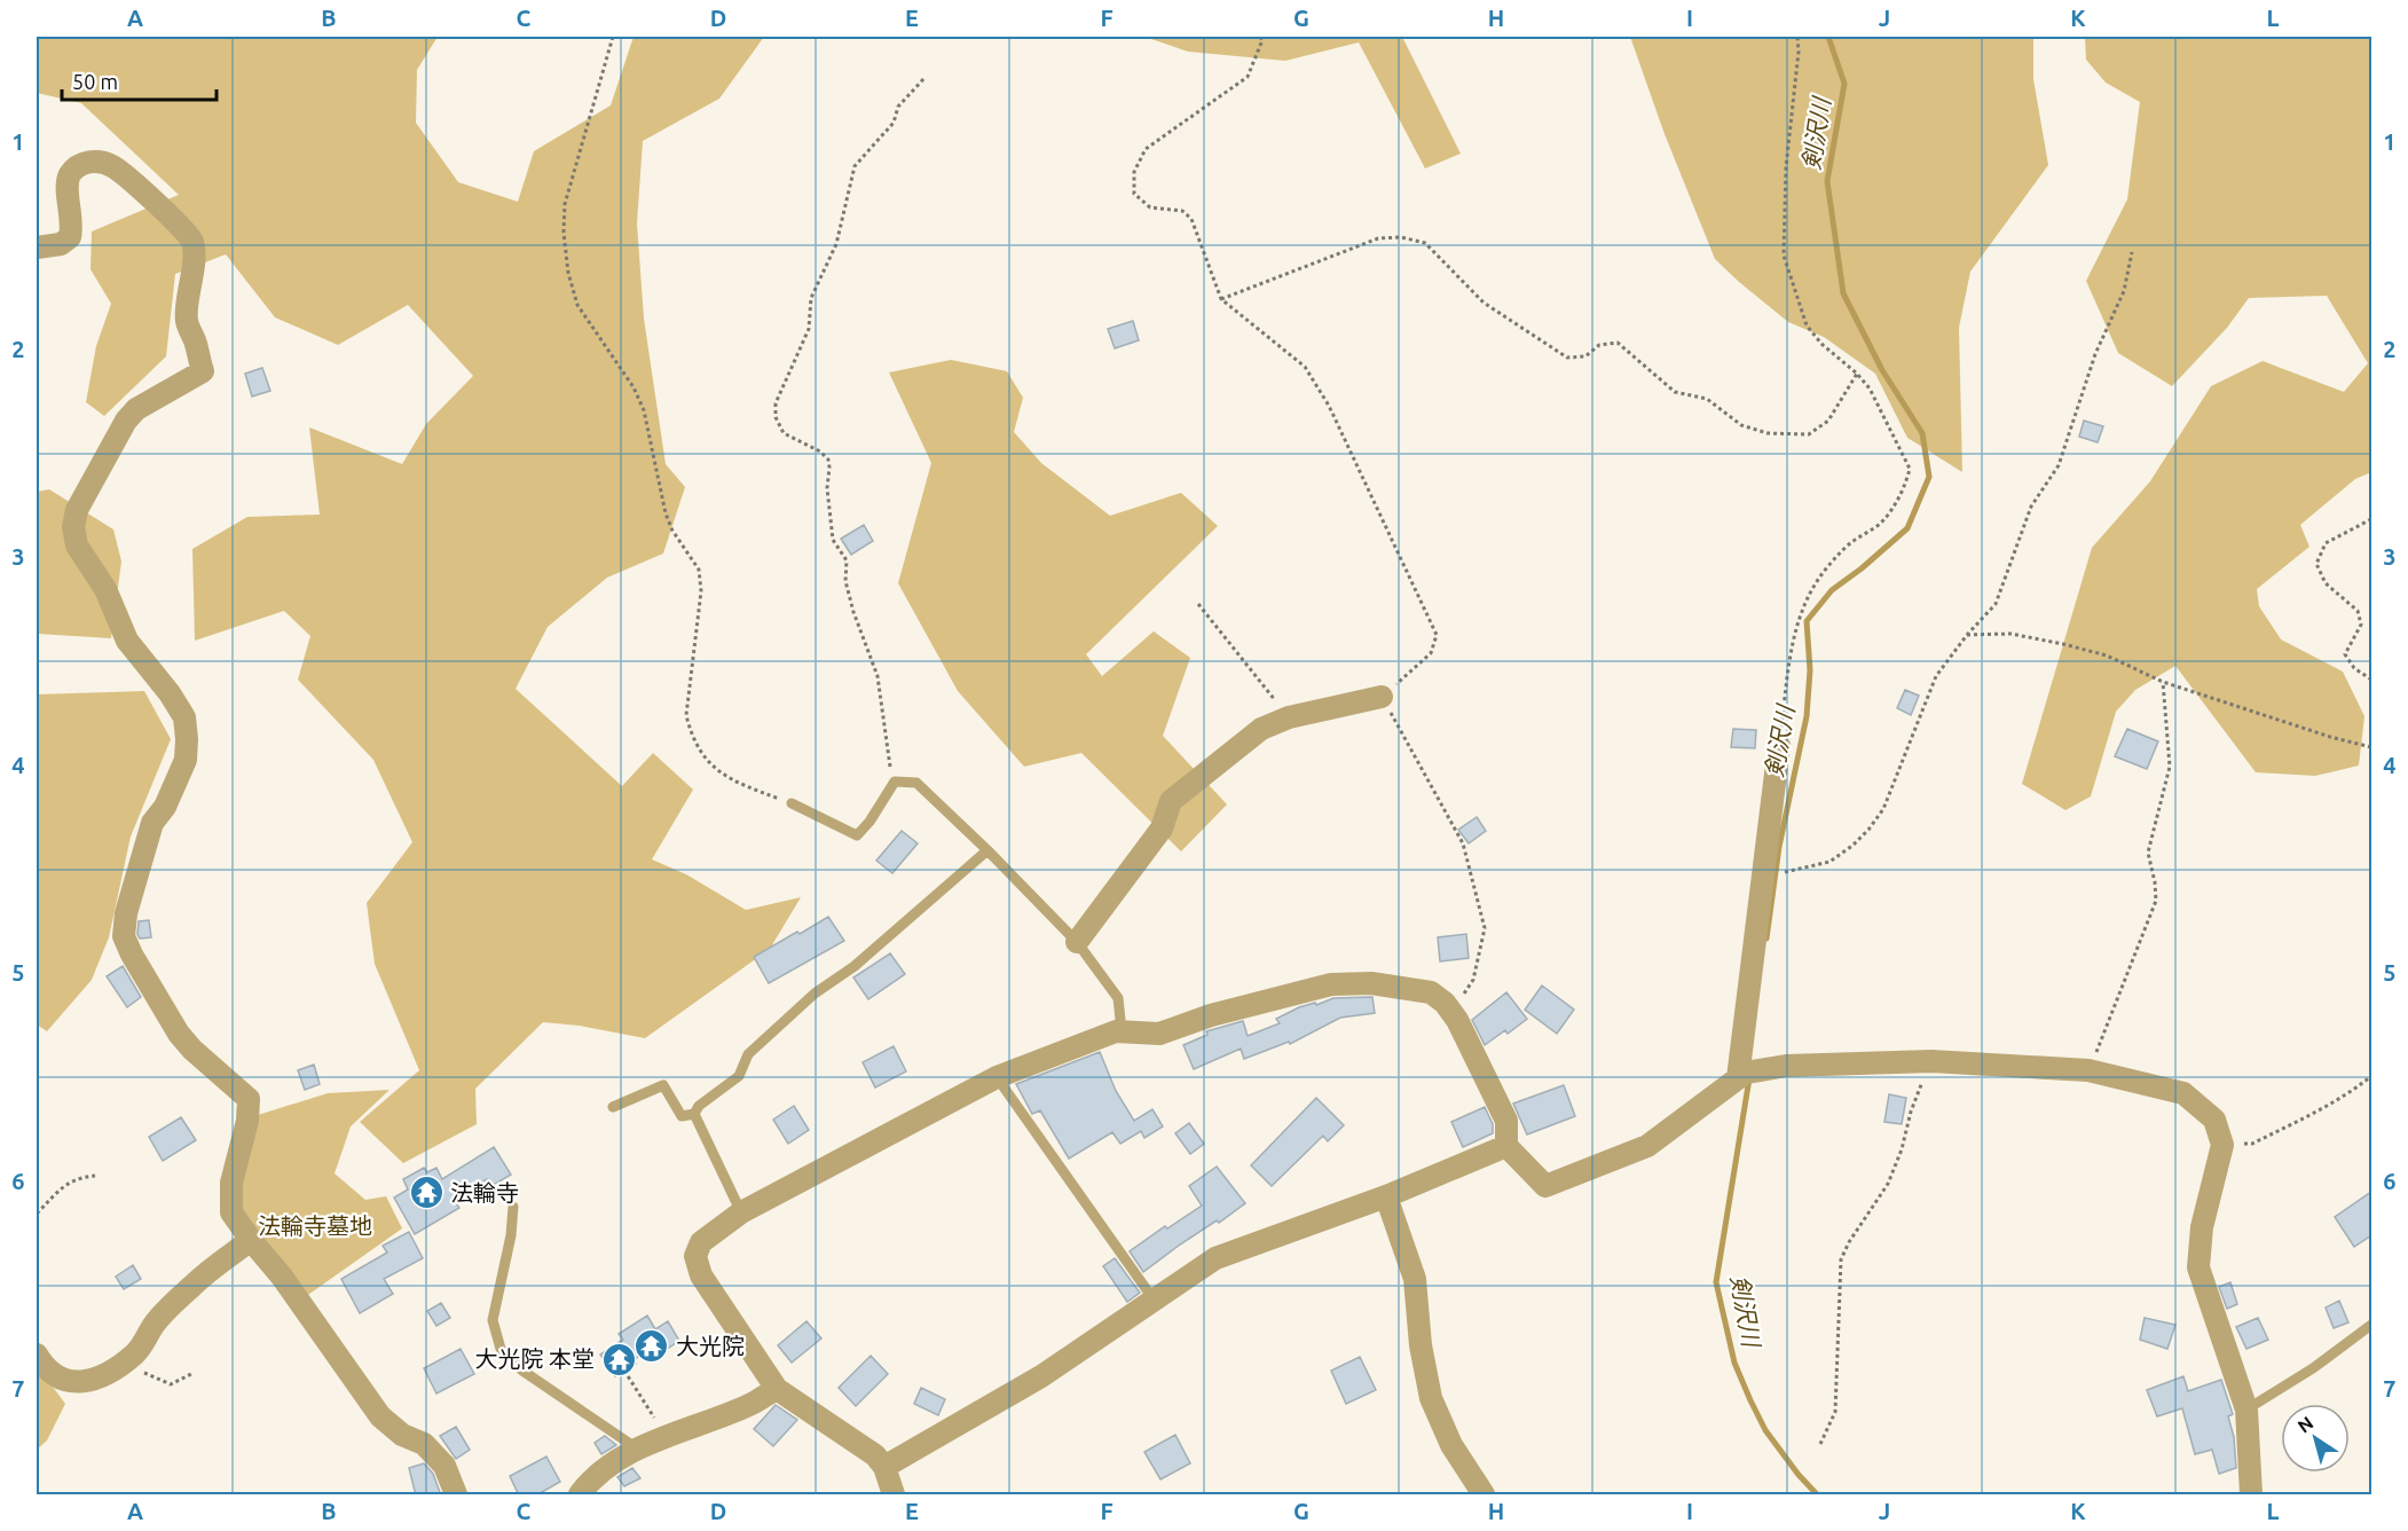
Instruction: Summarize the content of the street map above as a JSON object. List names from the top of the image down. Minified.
{"water":["剣沢川"],"parks":["法輪寺墓地"],"places":{"temple":["法輪寺","大光院","大光院 本堂"]},"scale_bar":"50 m","north":"top left","grid":{"columns":["A","B","C","D","E","F","G","H","I","J","K","L"],"rows":["1","2","3","4","5","6","7"]}}
